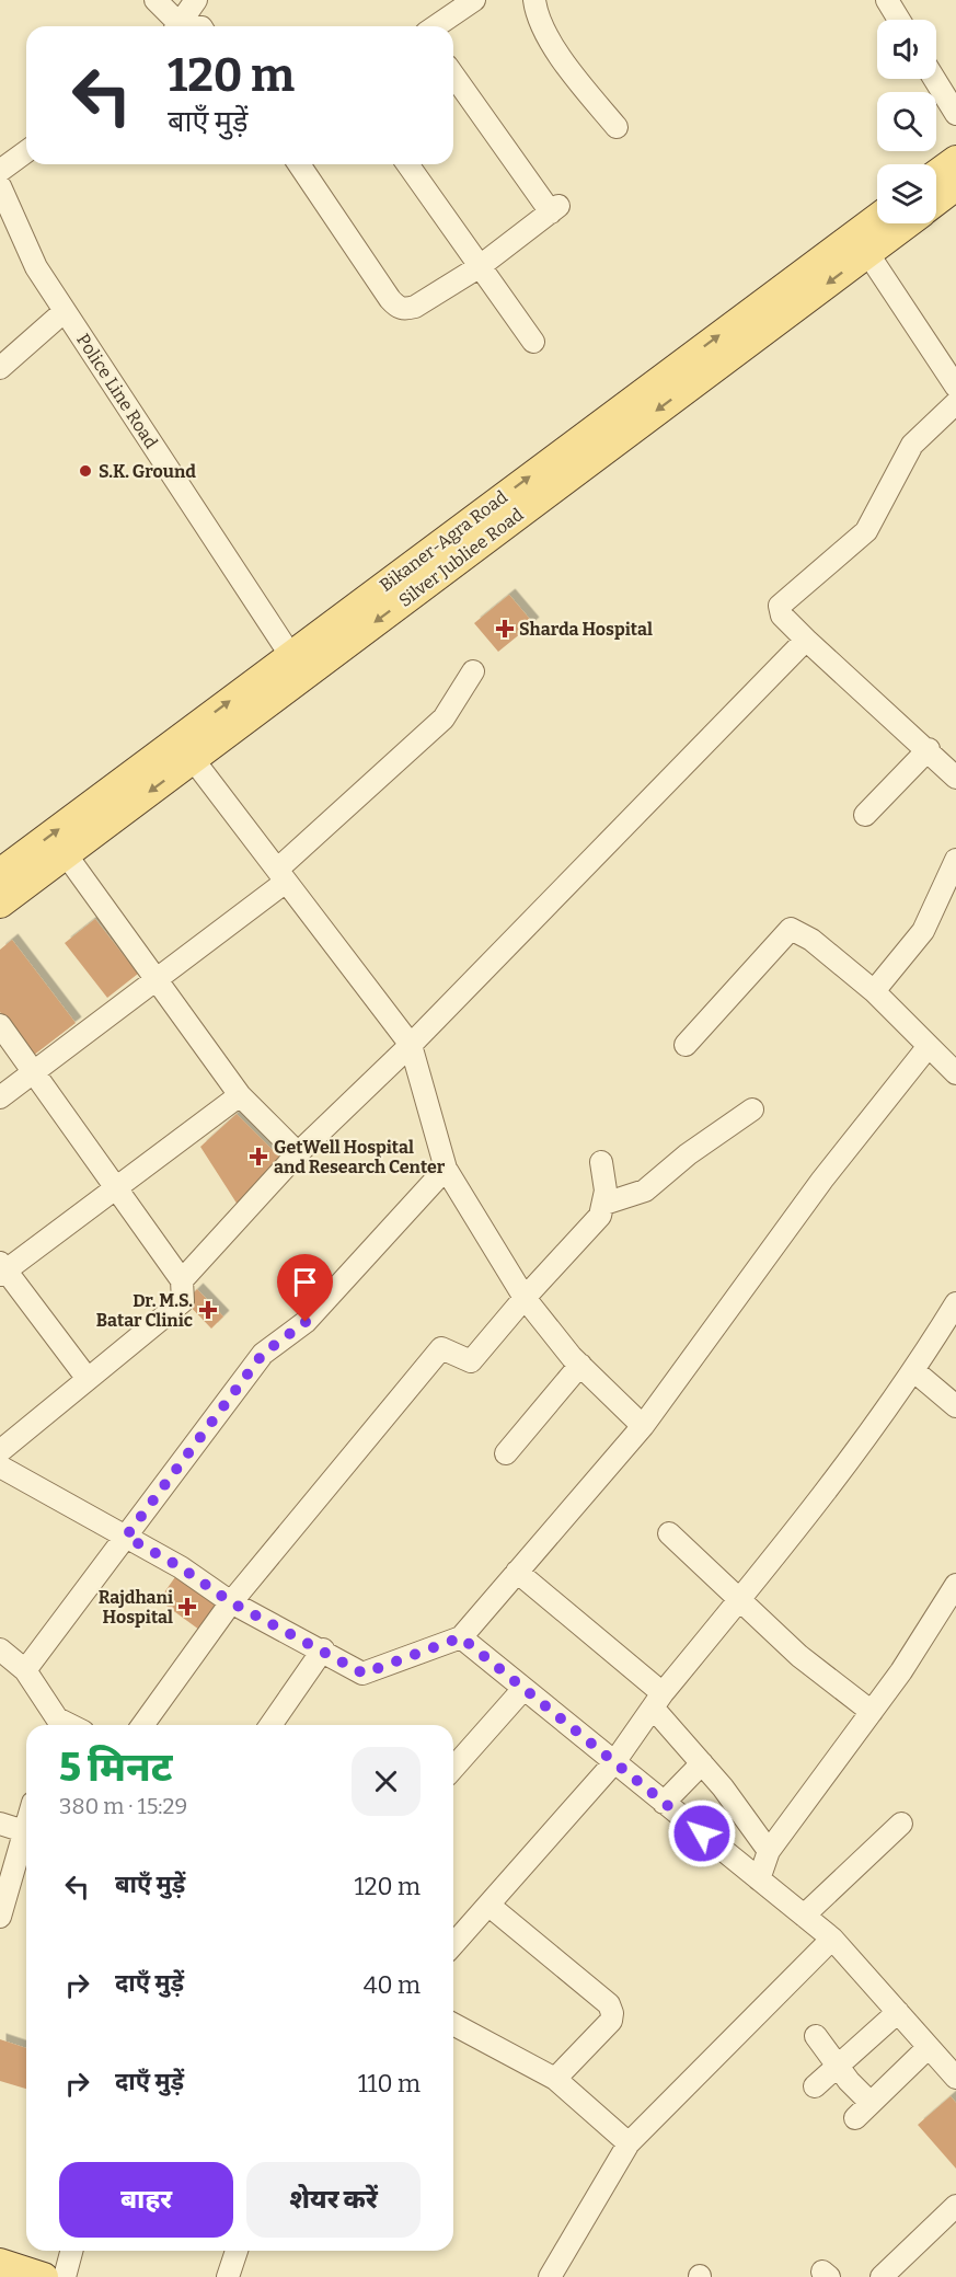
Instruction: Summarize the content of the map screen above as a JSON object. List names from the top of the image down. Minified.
{"streets":{"main road":["Silver Jubliee Road"],"street":["Police Line Road"]},"crossings":[["Police Line Road","Silver Jubliee Road"]],"places":{"other":["S.K. Ground"],"health":["Sharda Hospital","GetWell Hospital and Research Center","Dr. M.S. Batar Clinic","Rajdhani Hospital"]},"page":{"turn":["120 m","बाएँ मुड़ें"],"heading":["5 मिनट","380 m · 15:29"],"list":[{"name":"बाएँ मुड़ें","value":"120 m"},{"name":"दाएँ मुड़ें","value":"40 m"},{"name":"दाएँ मुड़ें","value":"110 m"}],"buttons":["बाहर","शेयर करें"]}}
